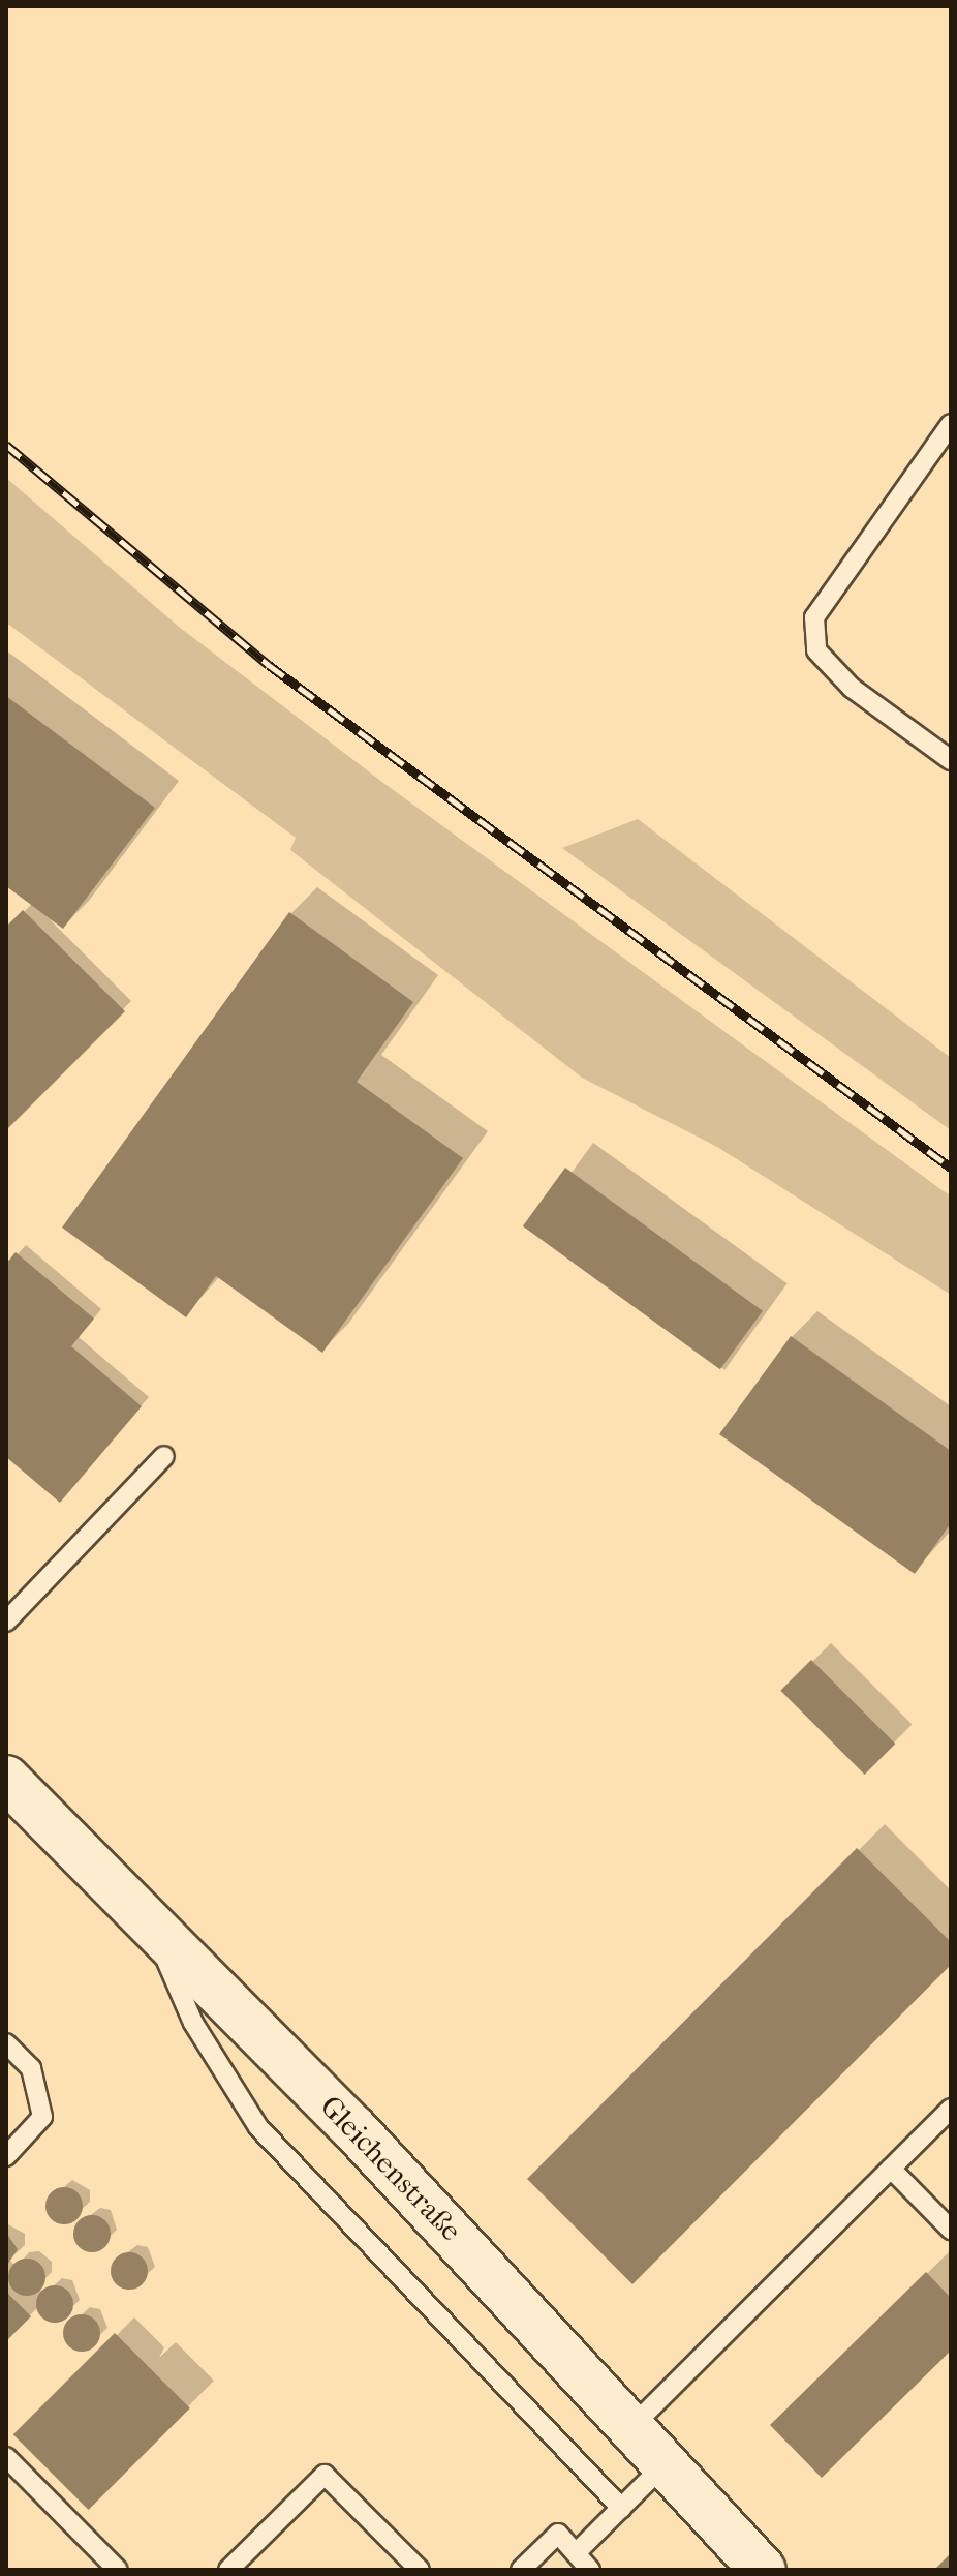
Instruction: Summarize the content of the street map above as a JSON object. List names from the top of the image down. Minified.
{"streets":{"street":["Gleichenstraße"]}}
